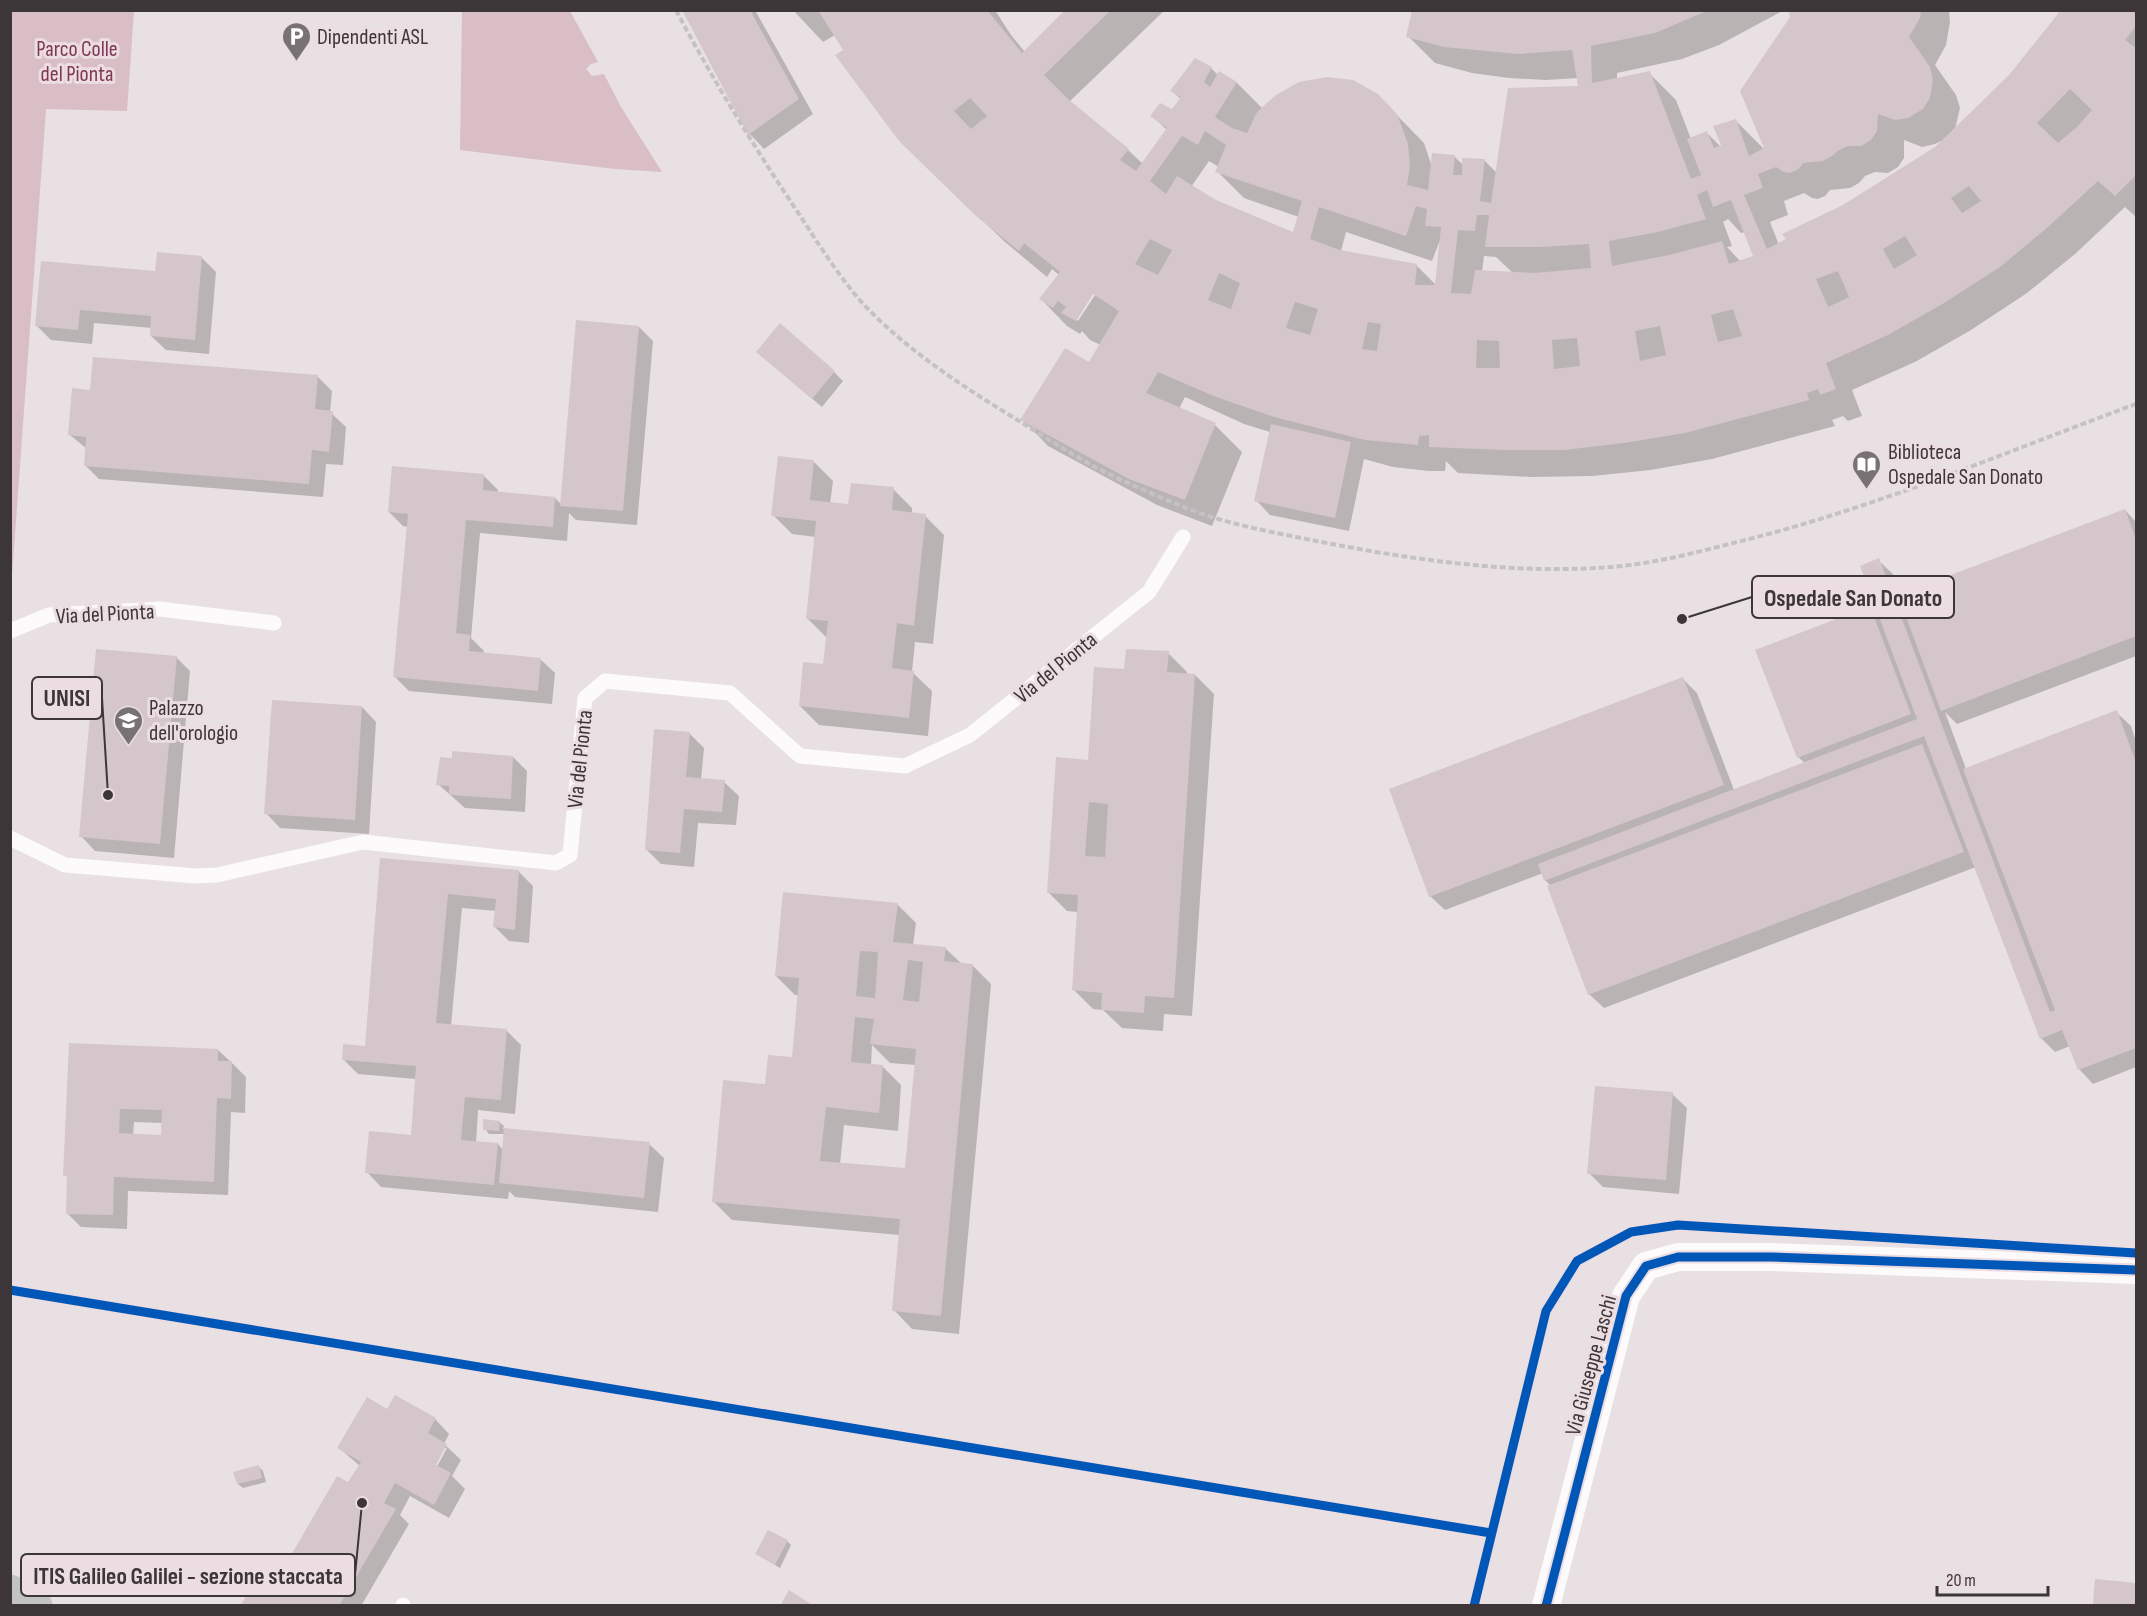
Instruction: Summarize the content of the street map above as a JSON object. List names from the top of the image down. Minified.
{"streets":{"street":["Via Giuseppe Laschi"],"lane":["Via del Pionta"]},"parks":["Parco Colle del Pionta"],"places":{"parking":["Dipendenti ASL"],"library":["Biblioteca Ospedale San Donato"],"other":["Ospedale San Donato","UNISI","ITIS Galileo Galilei - sezione staccata"],"school or university":["Palazzo dell'orologio"]},"scale_bar":"20 m"}
